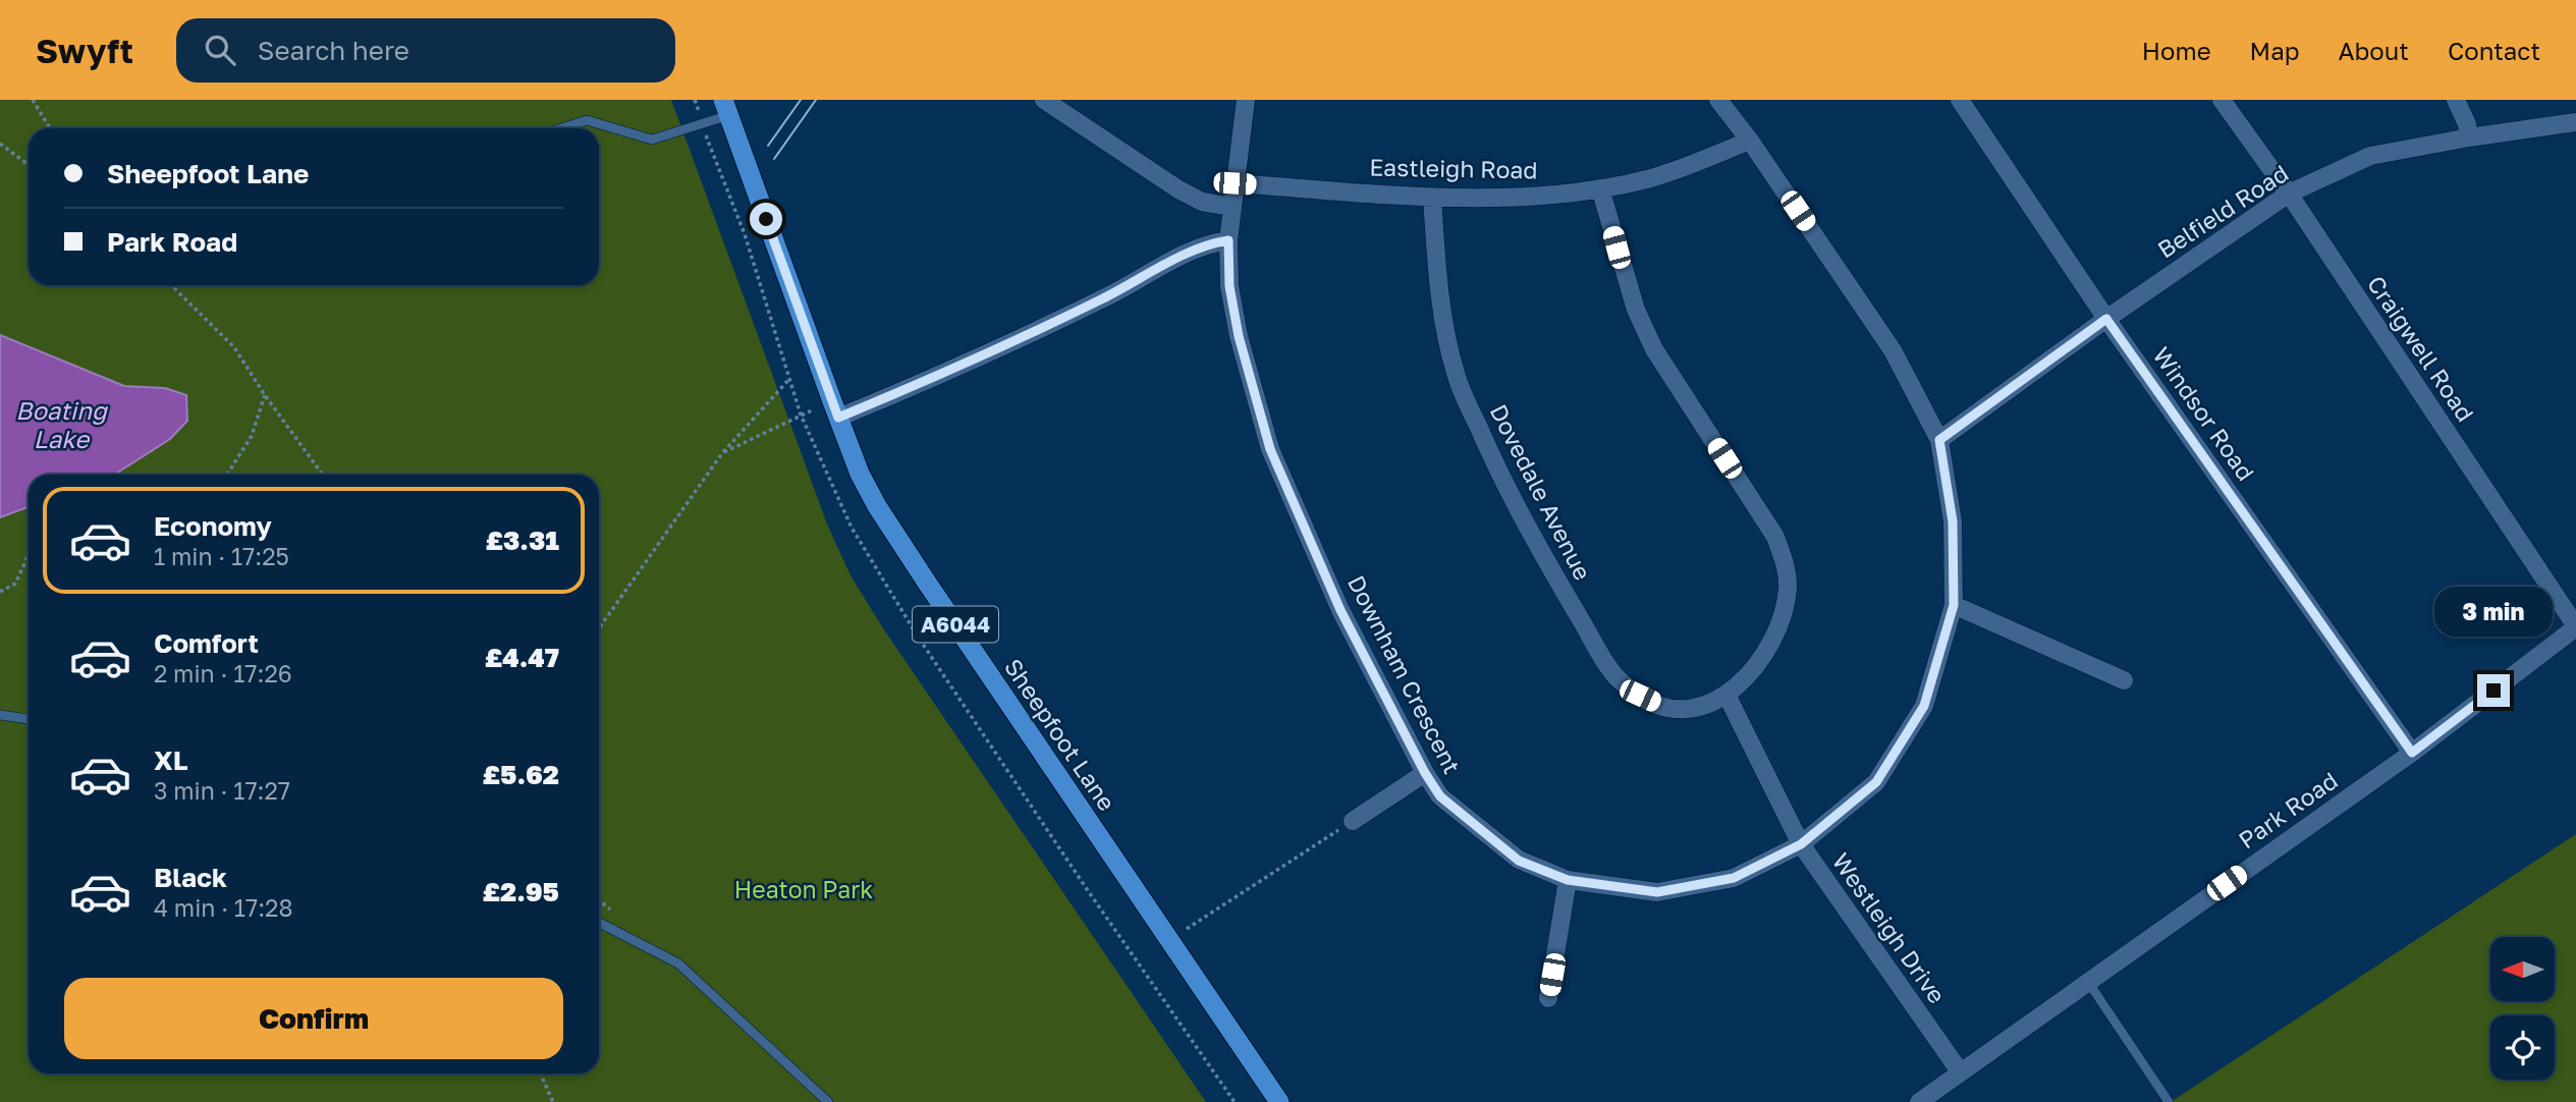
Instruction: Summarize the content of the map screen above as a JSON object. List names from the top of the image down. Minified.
{"streets":{"main road":["A6044","Sheepfoot Lane"],"street":["Eastleigh Road","Belfield Road","Craigwell Road","Windsor Road","Dovedale Avenue","Downham Crescent","Park Road","Westleigh Drive"]},"crossings":[["Eastleigh Road","Dovedale Avenue"],["Eastleigh Road","Downham Crescent"],["Belfield Road","Craigwell Road"],["Belfield Road","Windsor Road"],["Belfield Road","Downham Crescent"],["Craigwell Road","Park Road"],["Windsor Road","Park Road"],["Dovedale Avenue","Westleigh Drive"],["Downham Crescent","Westleigh Drive"],["Park Road","Westleigh Drive"]],"water":["Boating Lake"],"parks":["Heaton Park"],"north":"left","page":{"header":"Swyft","search":"Search here","nav":["Home","Map","About","Contact"],"banner":["Sheepfoot Lane","Park Road"],"list":[{"name":"Economy","note":"1 min · 17:25","value":"£3.31"},{"name":"Comfort","note":"2 min · 17:26","value":"£4.47"},{"name":"XL","note":"3 min · 17:27","value":"£5.62"},{"name":"Black","note":"4 min · 17:28","value":"£2.95"}],"bubble":"3 min","buttons":"Confirm"}}
